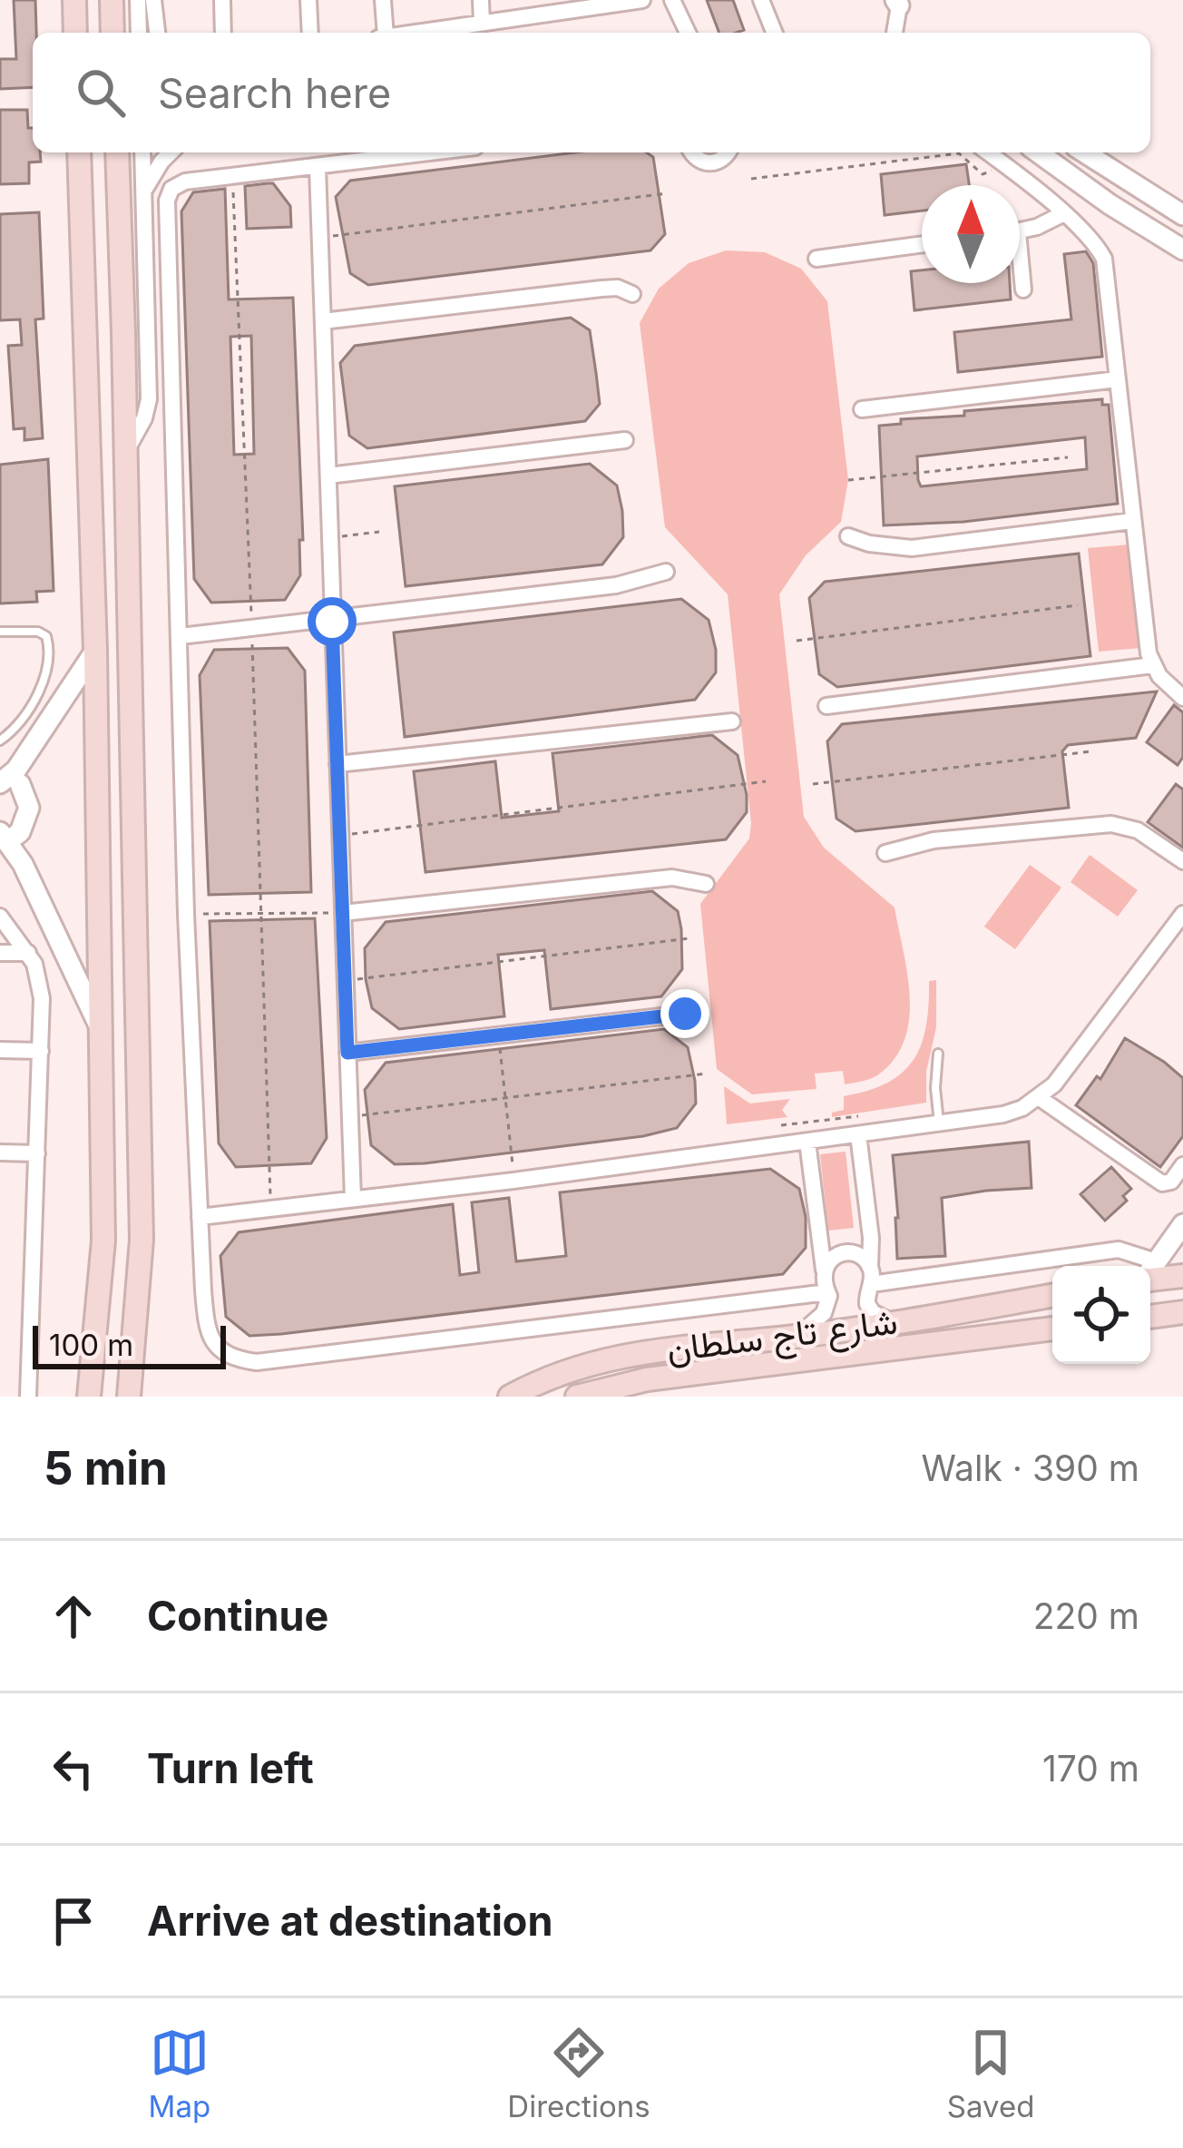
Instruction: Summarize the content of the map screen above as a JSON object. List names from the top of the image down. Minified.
{"streets":{"main road":["شارع تاج سلطان"]},"scale_bar":"100 m","north":"top","page":{"search":"Search here","scale":"100 m","heading":["5 min","Walk · 390 m"],"list":[["Continue","220 m"],["Turn left","170 m"],"Arrive at destination"],"nav":["Map","Directions","Saved"]}}
